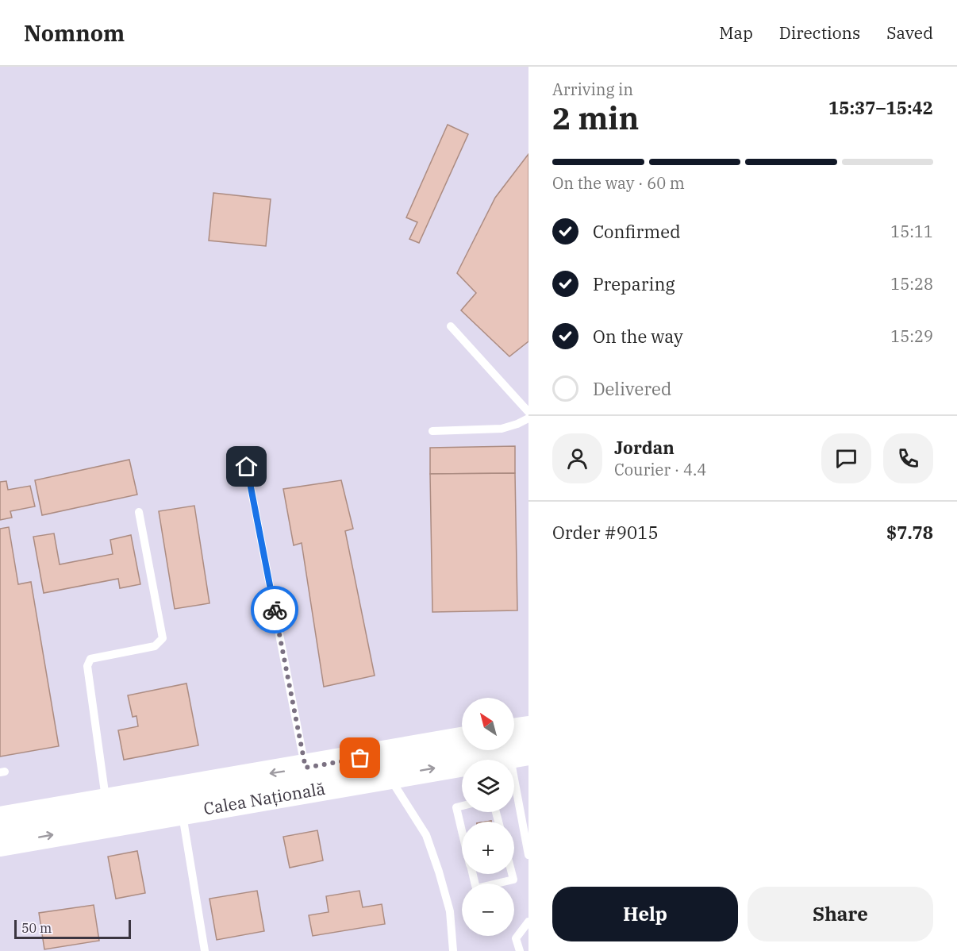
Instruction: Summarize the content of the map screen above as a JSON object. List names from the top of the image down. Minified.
{"streets":{"main road":["Calea Națională"]},"scale_bar":"50 m","north":"top left","page":{"header":"Nomnom","nav":["Map","Directions","Saved"],"heading":["2 min","Arriving in","15:37–15:42"],"panel":["Jordan","Courier · 4.4","Order #9015","$7.78"],"bar":"On the way · 60 m","list":[["Confirmed","15:11"],["Preparing","15:28"],["On the way","15:29"],"Delivered"],"map_buttons":["+","−"],"buttons":["Help","Share"],"scale":"50 m"}}
